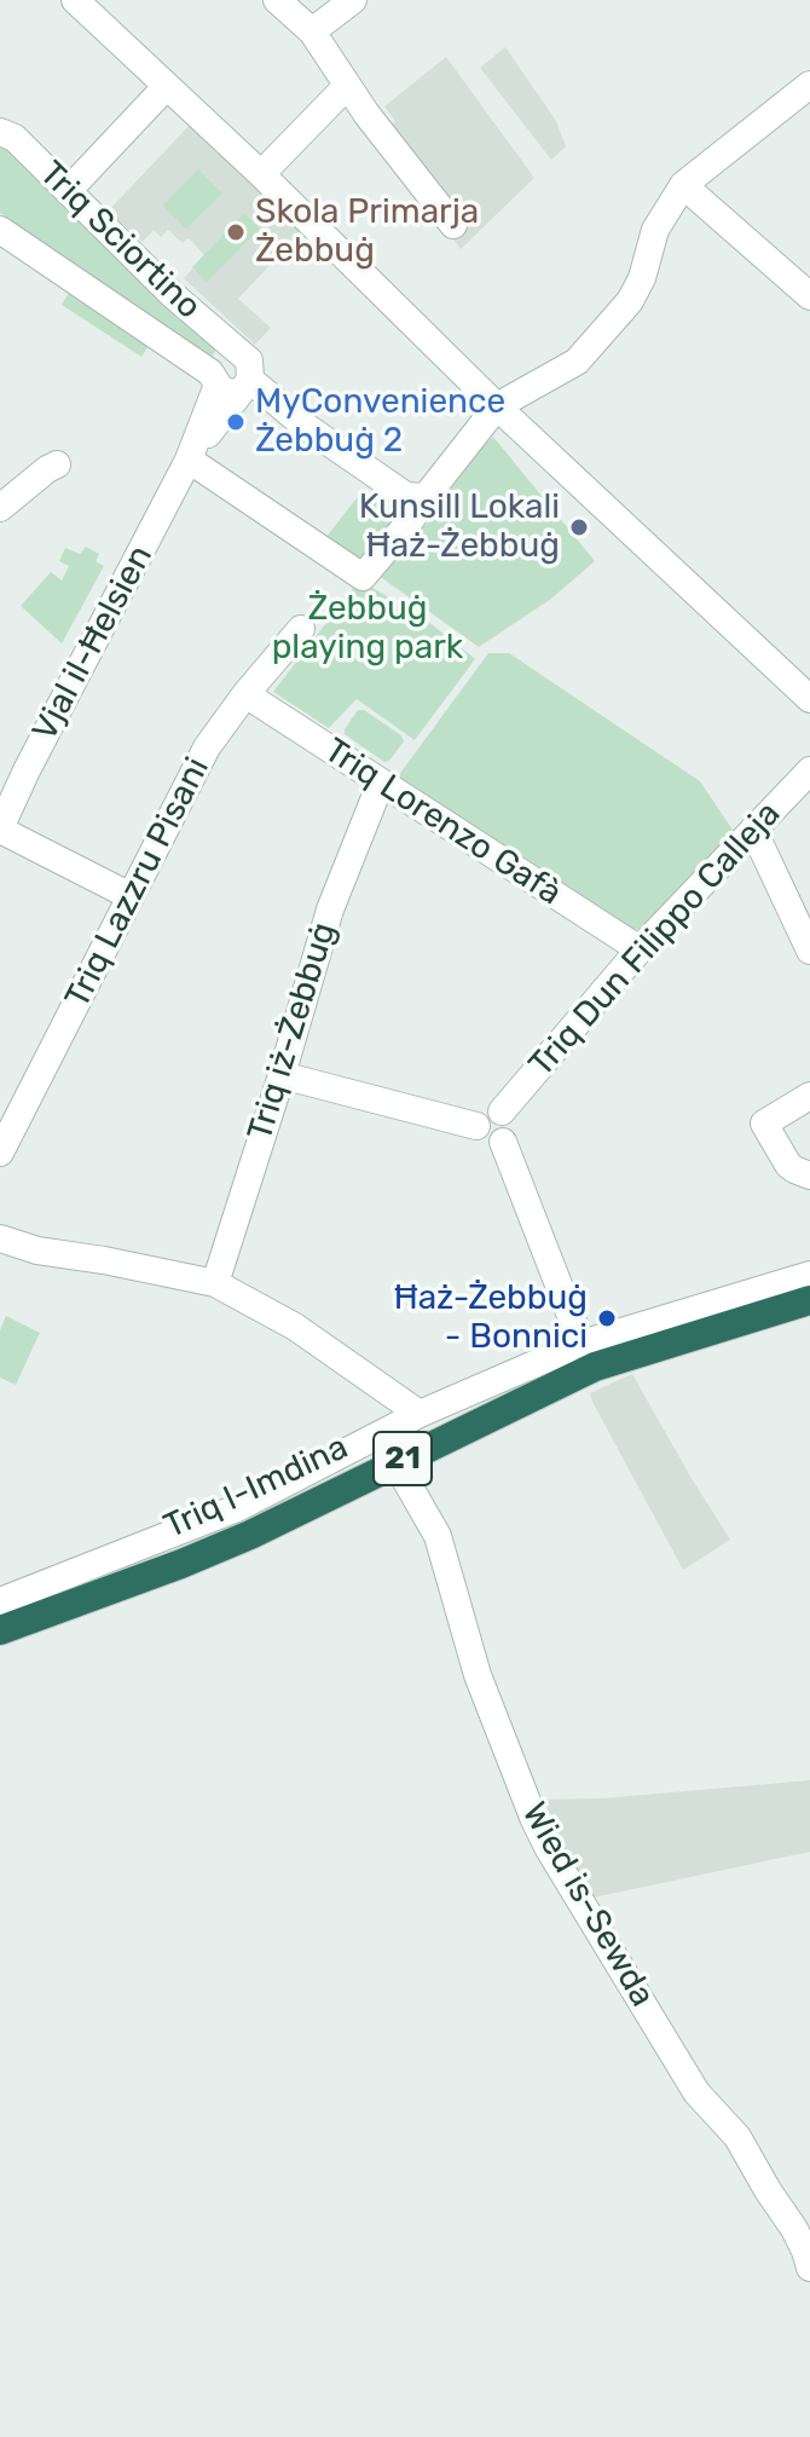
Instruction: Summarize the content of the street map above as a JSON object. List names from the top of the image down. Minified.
{"streets":{"highway":["21","Triq l-Imdina"],"street":["Triq Sciortino","Vjal il-Ħelsien","Triq Lorenzo Gafà","Triq Lazzru Pisani","Triq Dun Filippo Calleja","Triq iż-Żebbuġ","Wied is-Sewda"]},"crossings":[["Triq Sciortino","Vjal il-Ħelsien"],["Triq Lorenzo Gafà","Triq Lazzru Pisani"],["Triq Lorenzo Gafà","Triq Dun Filippo Calleja"],["Triq Lorenzo Gafà","Triq iż-Żebbuġ"],["Triq l-Imdina","Wied is-Sewda"]],"parks":["Żebbuġ playing park"],"places":["Skola Primarja Żebbuġ","MyConvenience Żebbuġ 2","Kunsill Lokali Ħaż-Żebbuġ","Ħaż-Żebbuġ - Bonnici"]}
